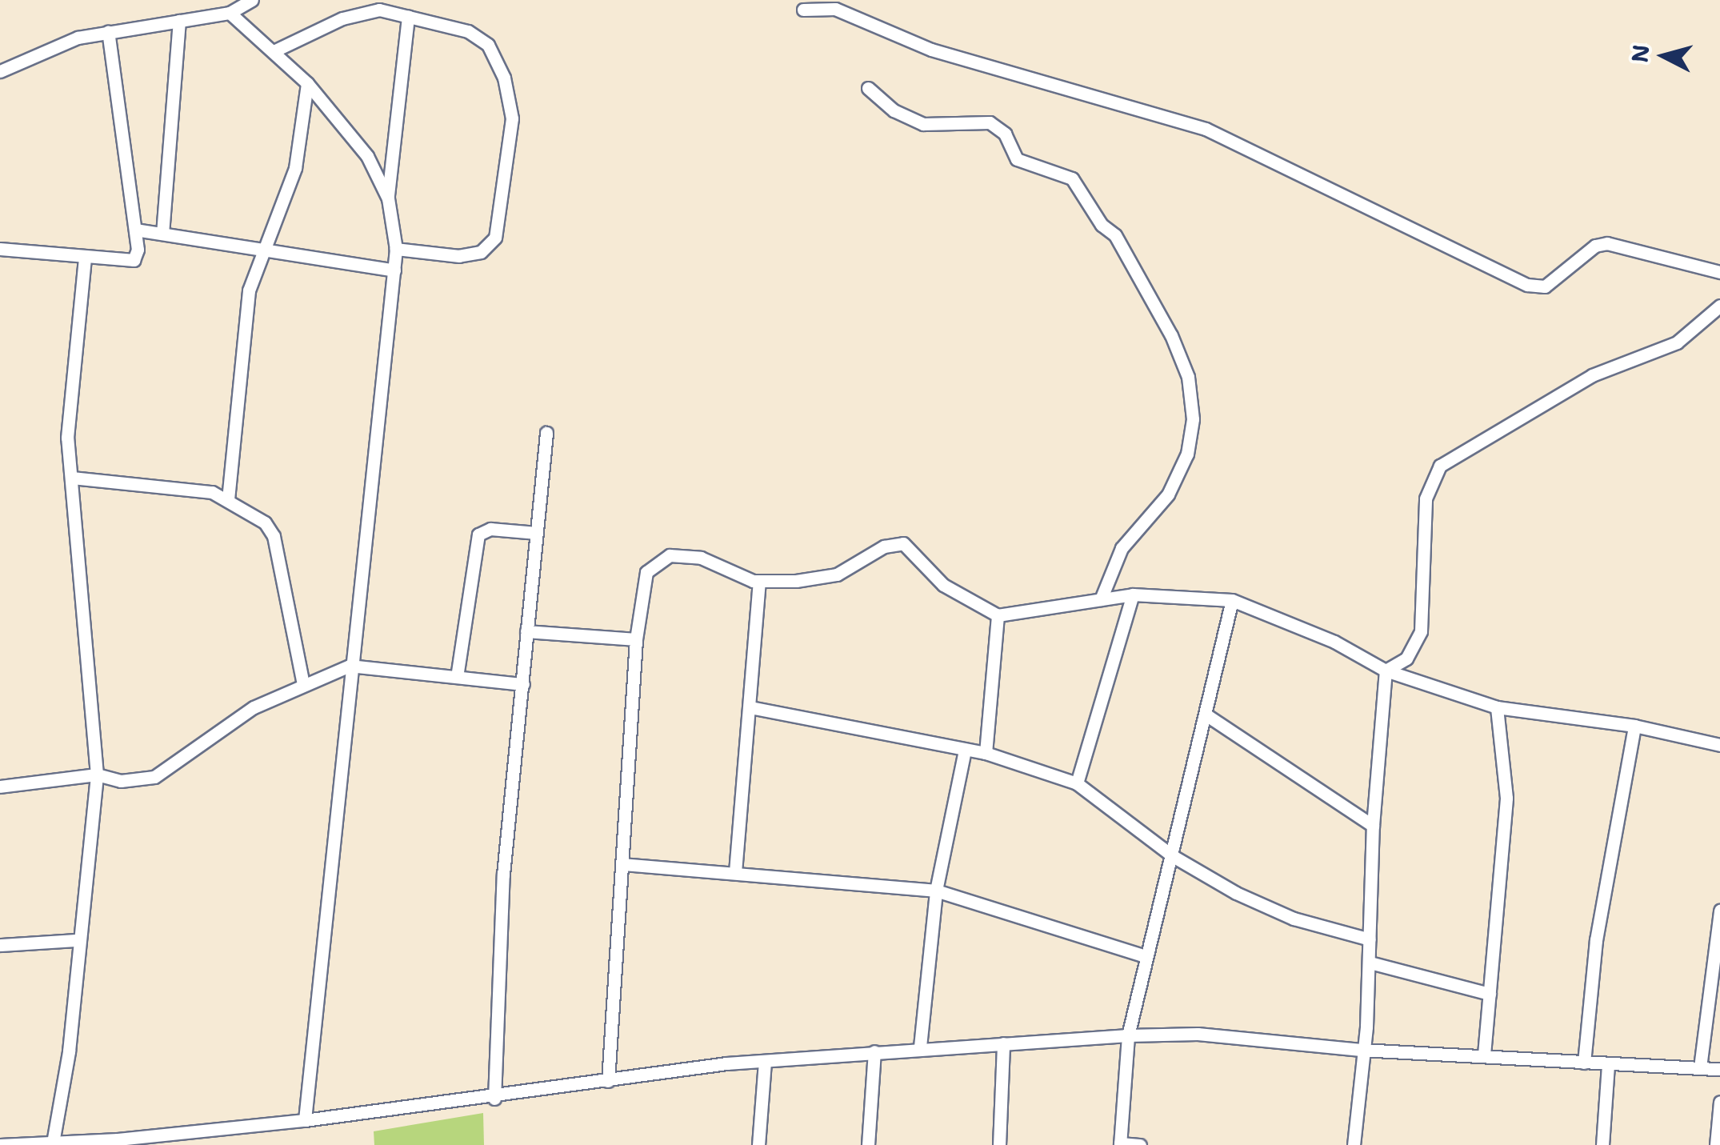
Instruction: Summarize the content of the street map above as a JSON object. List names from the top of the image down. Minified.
{"north":"left"}
